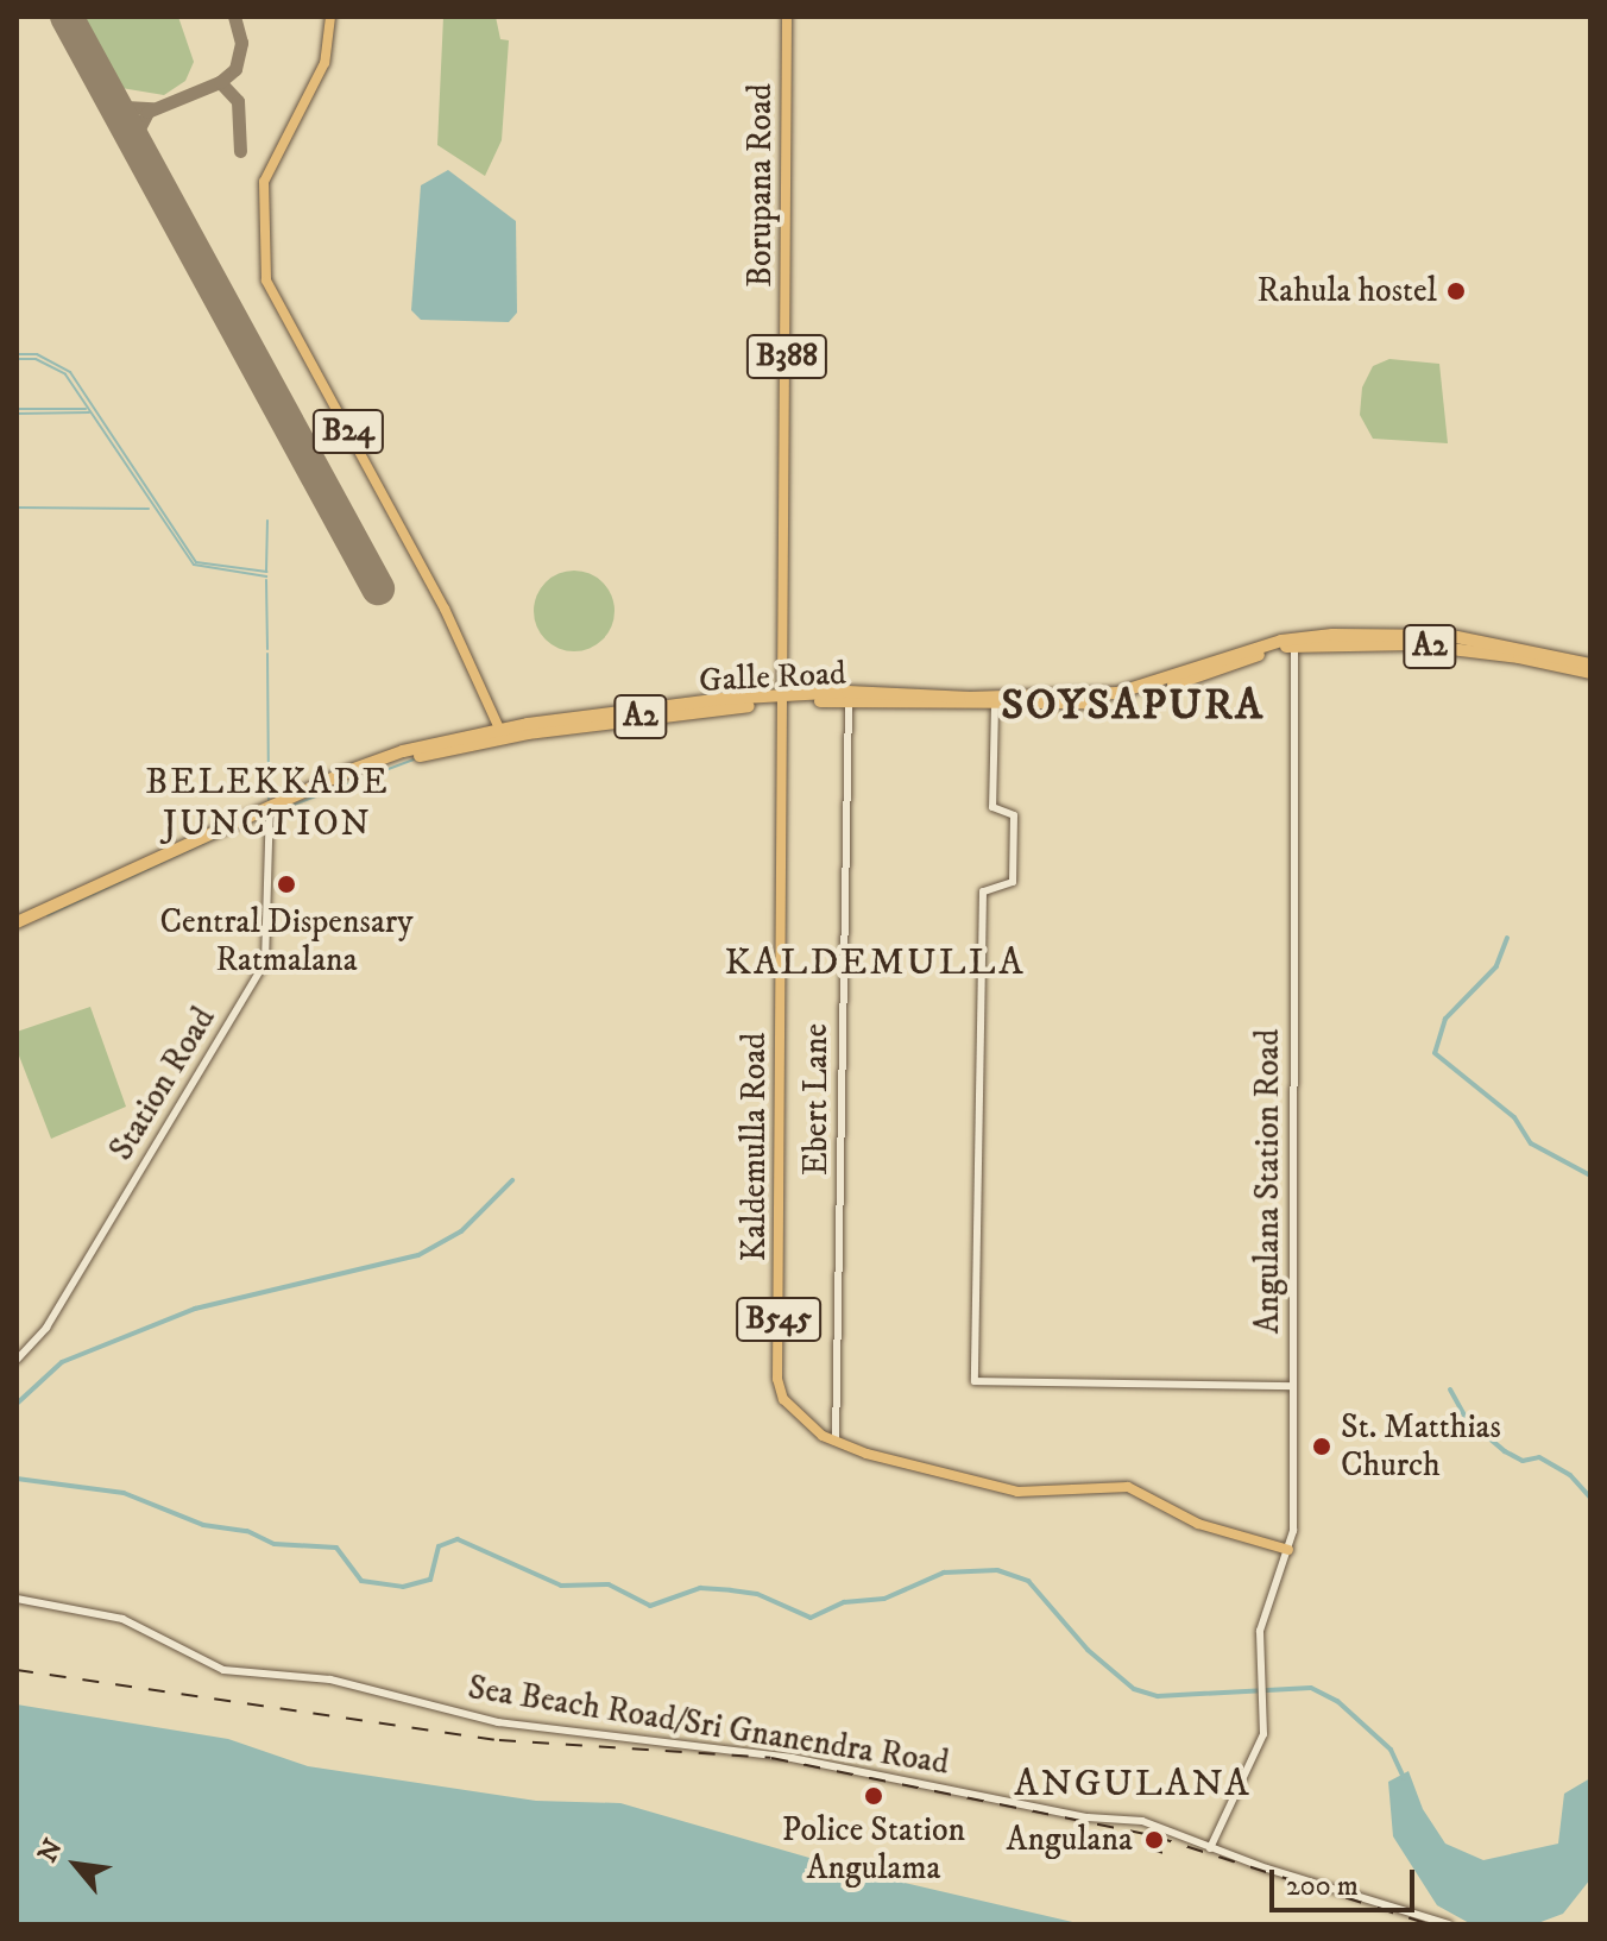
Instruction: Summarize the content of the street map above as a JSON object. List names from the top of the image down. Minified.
{"streets":{"highway":["A2","Galle Road"],"main road":["Borupana Road","B388","B24","Kaldemulla Road","B545"],"street":["Station Road","Ebert Lane","Angulana Station Road","Sea Beach Road/Sri Gnanendra Road"]},"crossings":[["Borupana Road","Galle Road"],["Borupana Road","Kaldemulla Road"],["B24","Galle Road"],["Galle Road","Station Road"],["Galle Road","Ebert Lane"],["Galle Road","Kaldemulla Road"],["Galle Road","Angulana Station Road"],["Ebert Lane","Kaldemulla Road"],["Kaldemulla Road","Angulana Station Road"],["Angulana Station Road","Sea Beach Road/Sri Gnanendra Road"]],"districts":["SOYSAPURA","BELEKKADE JUNCTION","KALDEMULLA","ANGULANA"],"places":["Rahula hostel","Central Dispensary Ratmalana","St. Matthias Church","Police Station Angulama","Angulana"],"scale_bar":"200 m","north":"top left"}
